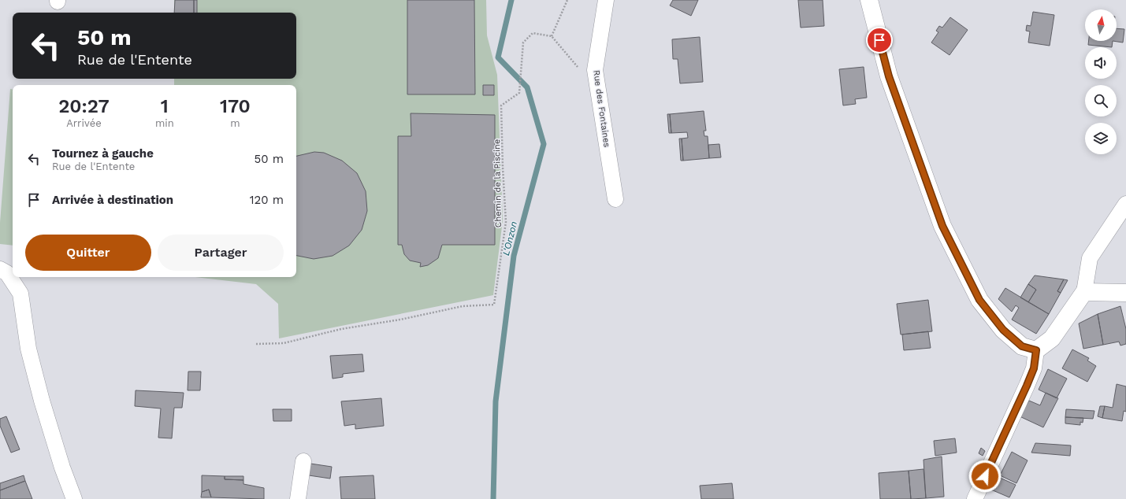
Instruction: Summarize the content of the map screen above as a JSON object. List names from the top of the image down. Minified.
{"streets":{"street":["Rue des Fontaines"],"path":["Chemin de la Piscine"]},"water":["L'Onzon"],"north":"top","page":{"turn":["50 m","Rue de l'Entente"],"eta":["20:27","Arrivée","1","min","170","m"],"list":[{"name":"Tournez à gauche","note":"Rue de l'Entente","value":"50 m"},{"name":"Arrivée à destination","value":"120 m"}],"buttons":["Quitter","Partager"]}}
